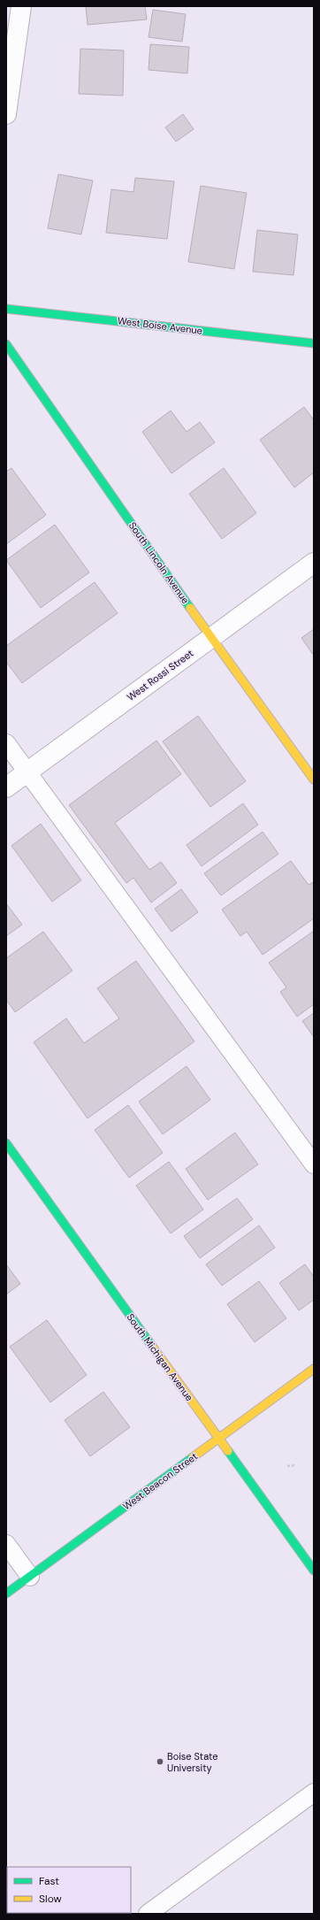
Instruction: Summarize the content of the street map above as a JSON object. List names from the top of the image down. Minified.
{"streets":{"street":["West Boise Avenue","South Lincoln Avenue","West Rossi Street","South Michigan Avenue","West Beacon Street"]},"crossings":[["South Lincoln Avenue","West Rossi Street"],["South Michigan Avenue","West Beacon Street"]],"places":["Boise State University"],"legend":["Fast","Slow"]}
